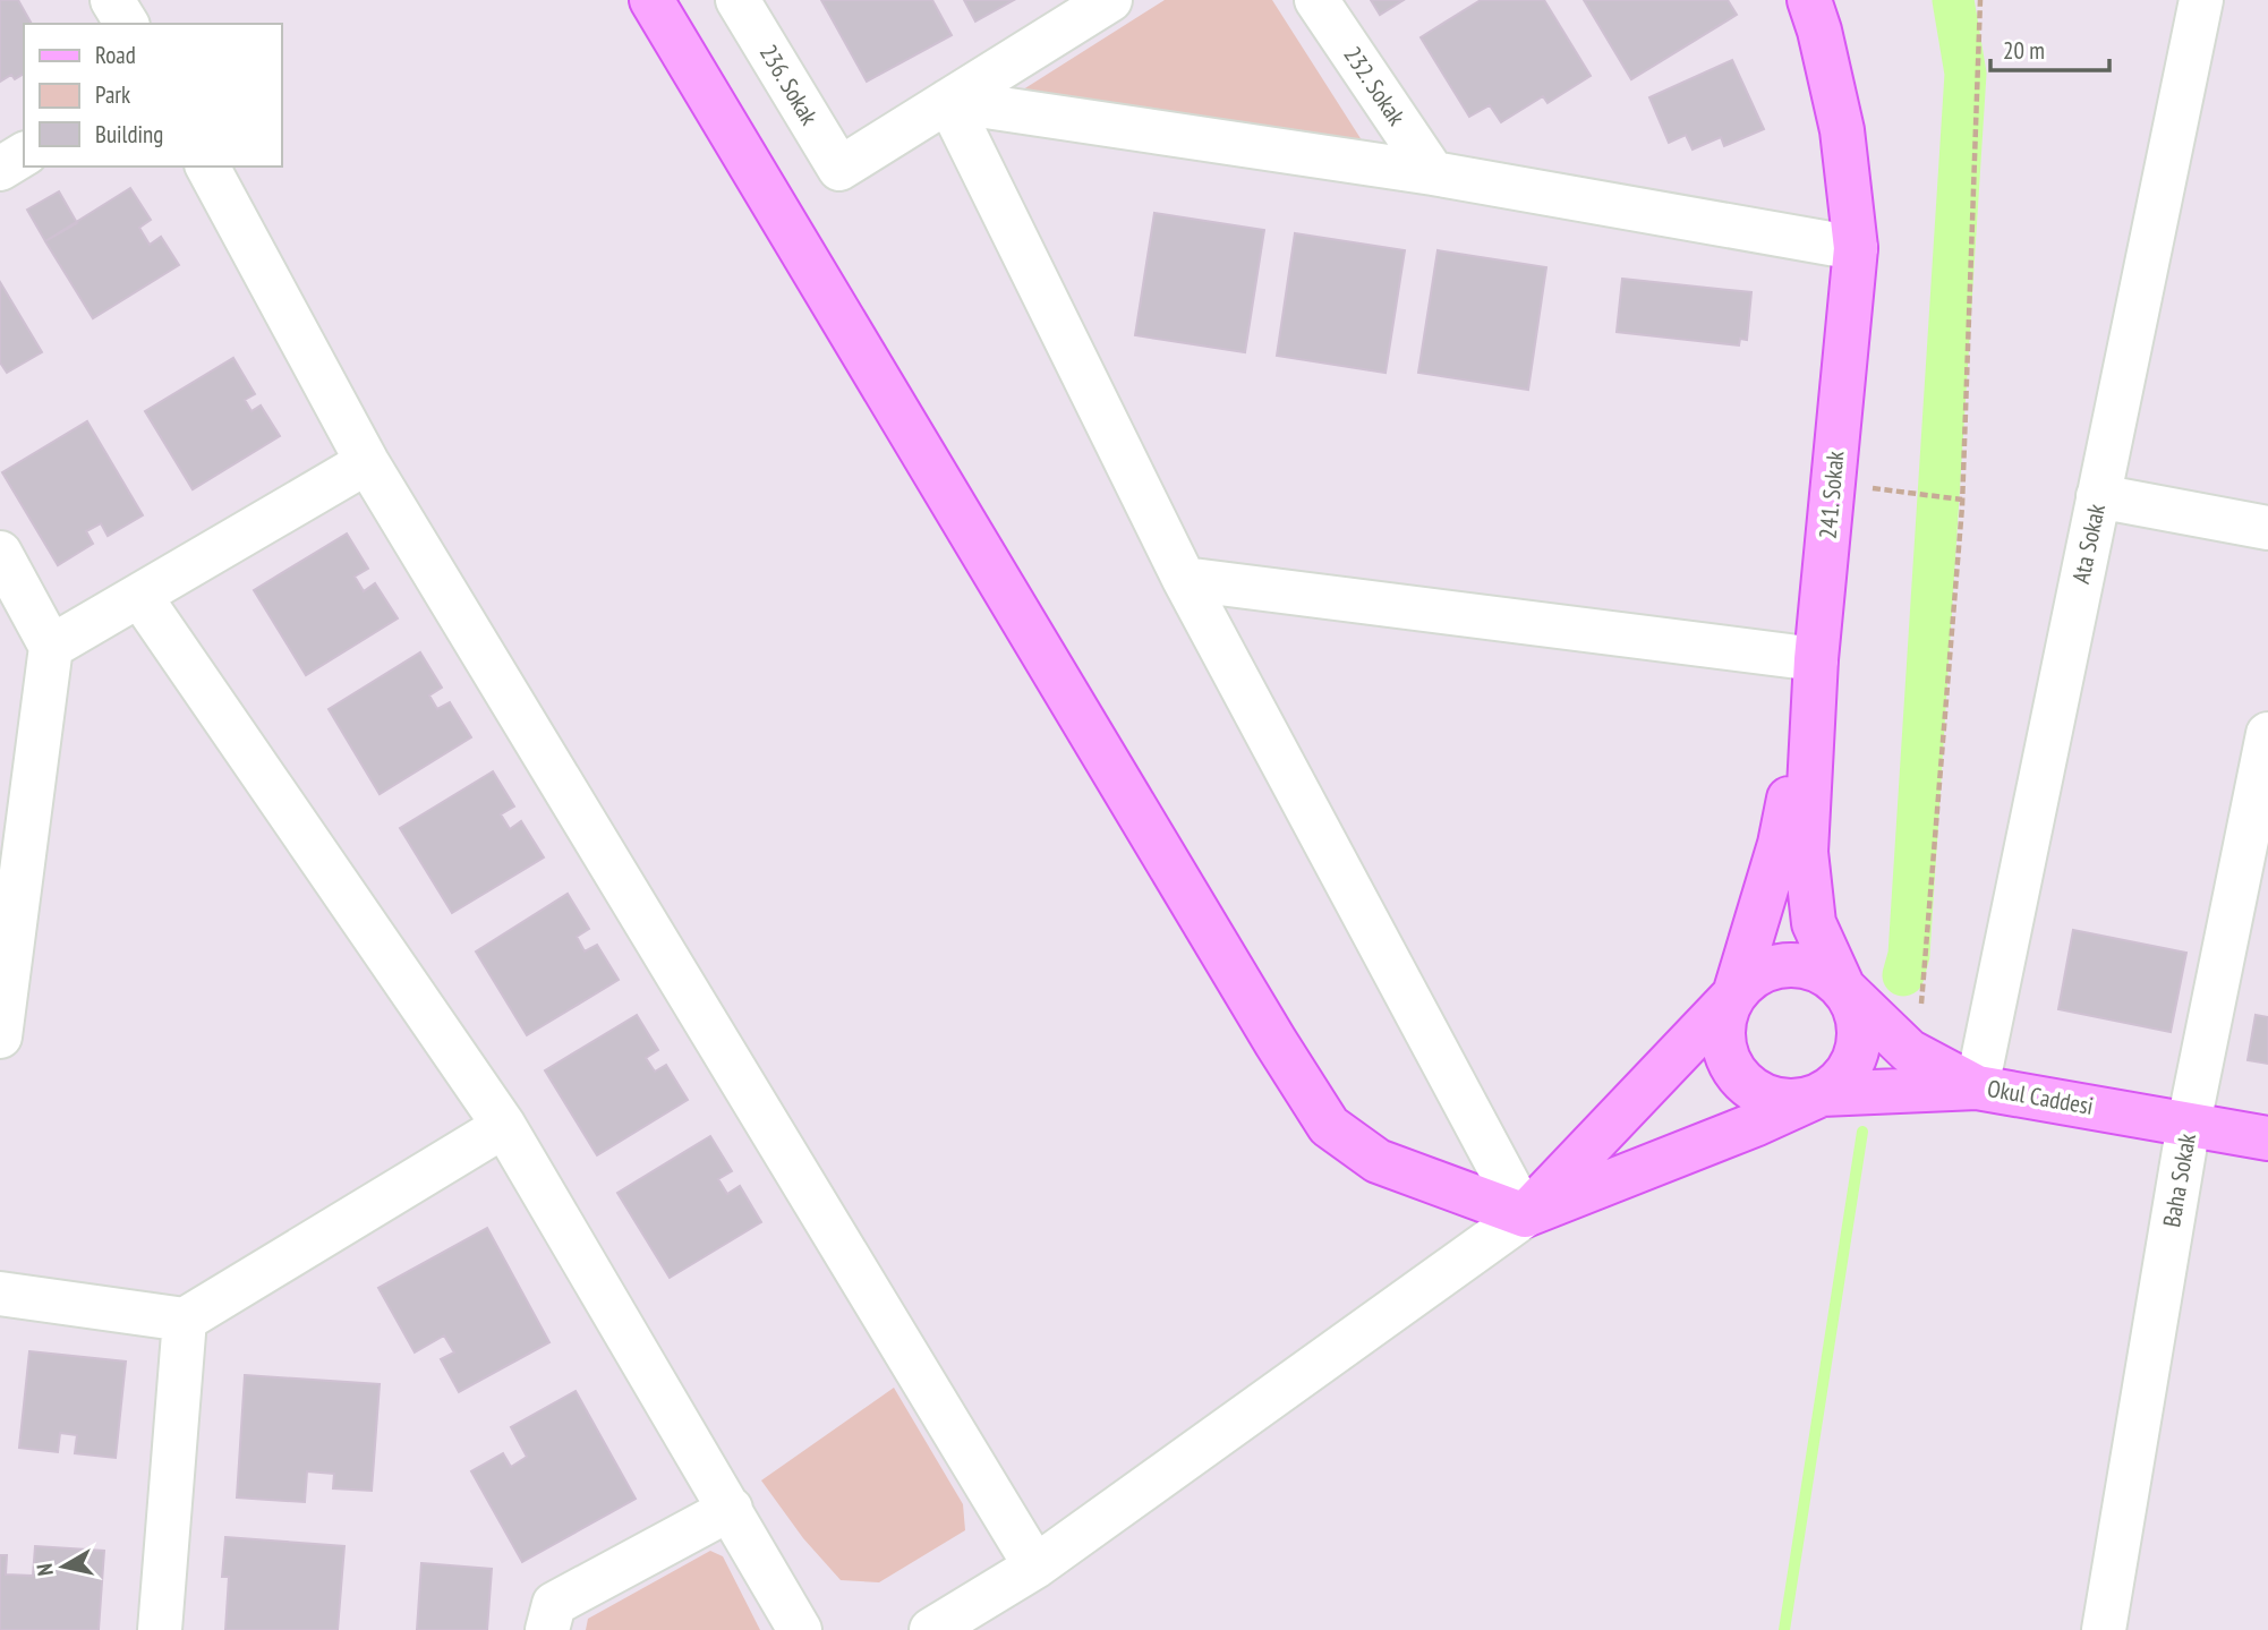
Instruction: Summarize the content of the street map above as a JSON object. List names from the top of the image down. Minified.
{"streets":{"main road":["241. Sokak","Okul Caddesi"],"street":["236. Sokak","232. Sokak","Ata Sokak","Baha Sokak"]},"crossings":[["241. Sokak","Okul Caddesi"],["Ata Sokak","Okul Caddesi"],["Okul Caddesi","Baha Sokak"]],"legend":["Road","Park","Building"],"scale_bar":"20 m","north":"left"}
